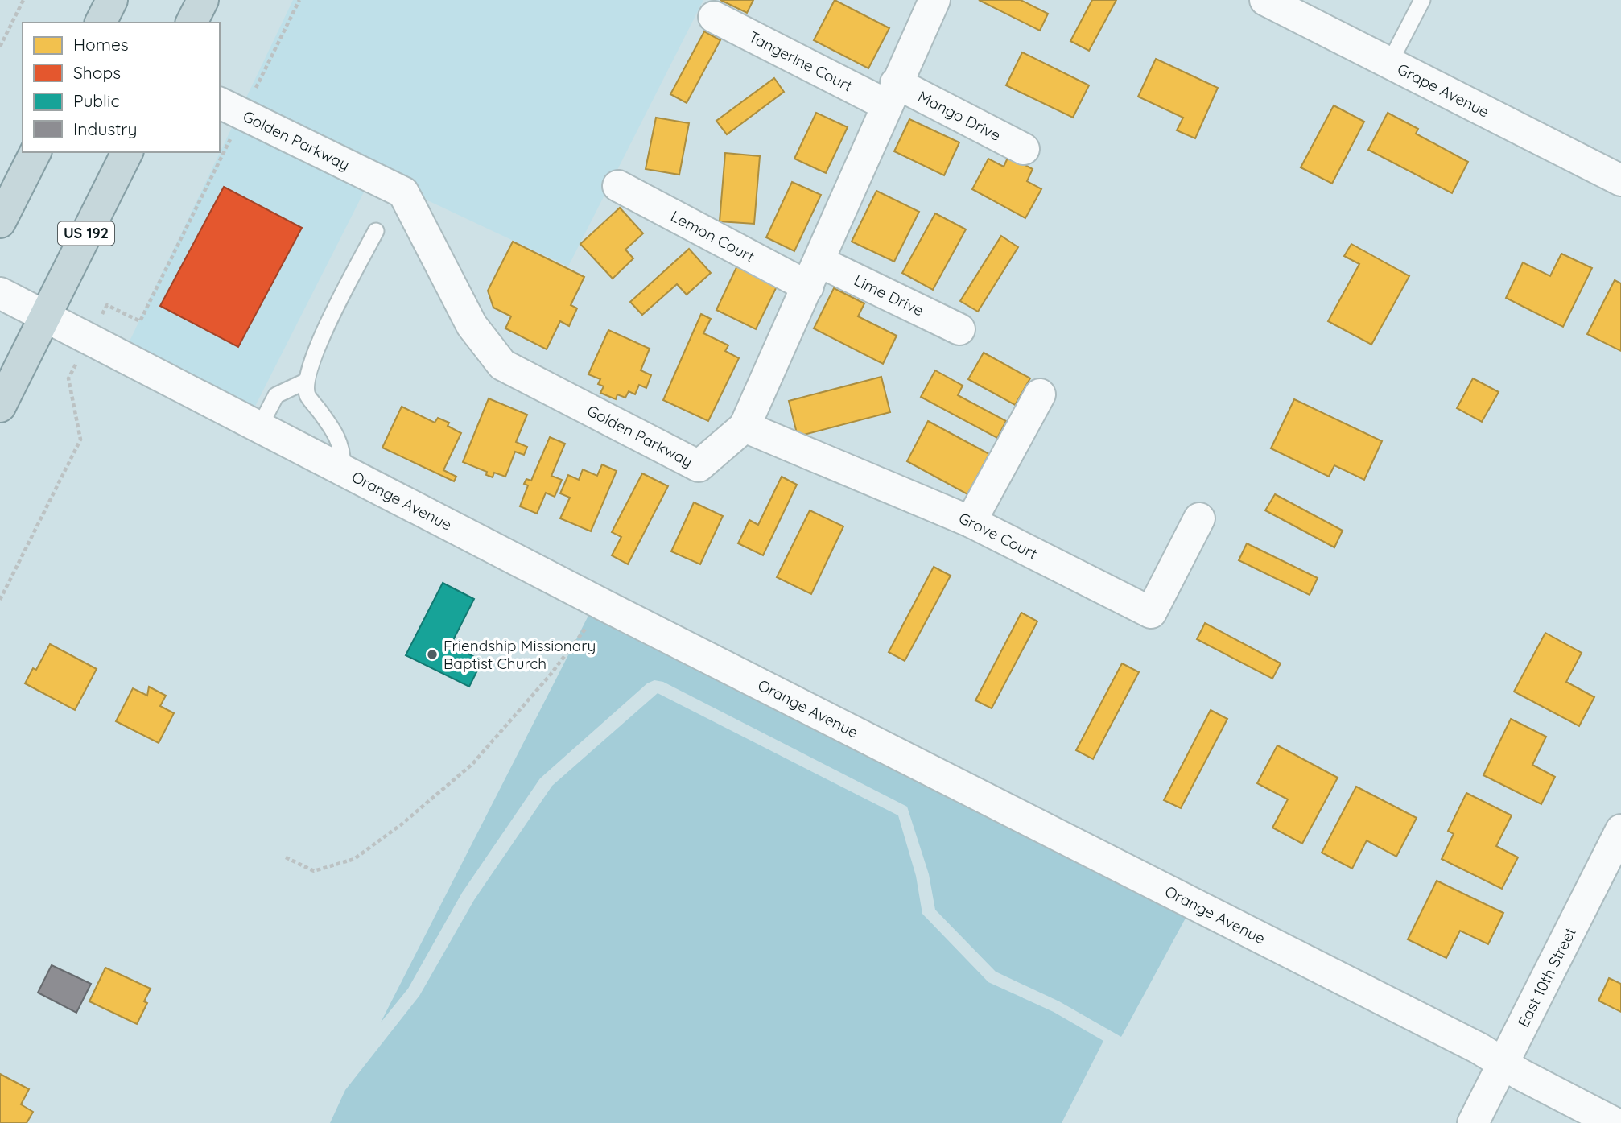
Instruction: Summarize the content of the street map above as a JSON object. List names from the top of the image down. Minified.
{"streets":{"highway":["US 192"],"street":["Tangerine Court","Grape Avenue","Mango Drive","Golden Parkway","Lemon Court","Lime Drive","Orange Avenue","Grove Court","East 10th Street"]},"crossings":[["Tangerine Court","Mango Drive"],["Tangerine Court","Golden Parkway"],["Mango Drive","Golden Parkway"],["Golden Parkway","Lemon Court"],["Golden Parkway","Lime Drive"],["Golden Parkway","Grove Court"],["US 192","Orange Avenue"],["Lemon Court","Lime Drive"],["Orange Avenue","East 10th Street"]],"places":["Friendship Missionary Baptist Church"],"legend":["Homes","Shops","Public","Industry"]}
